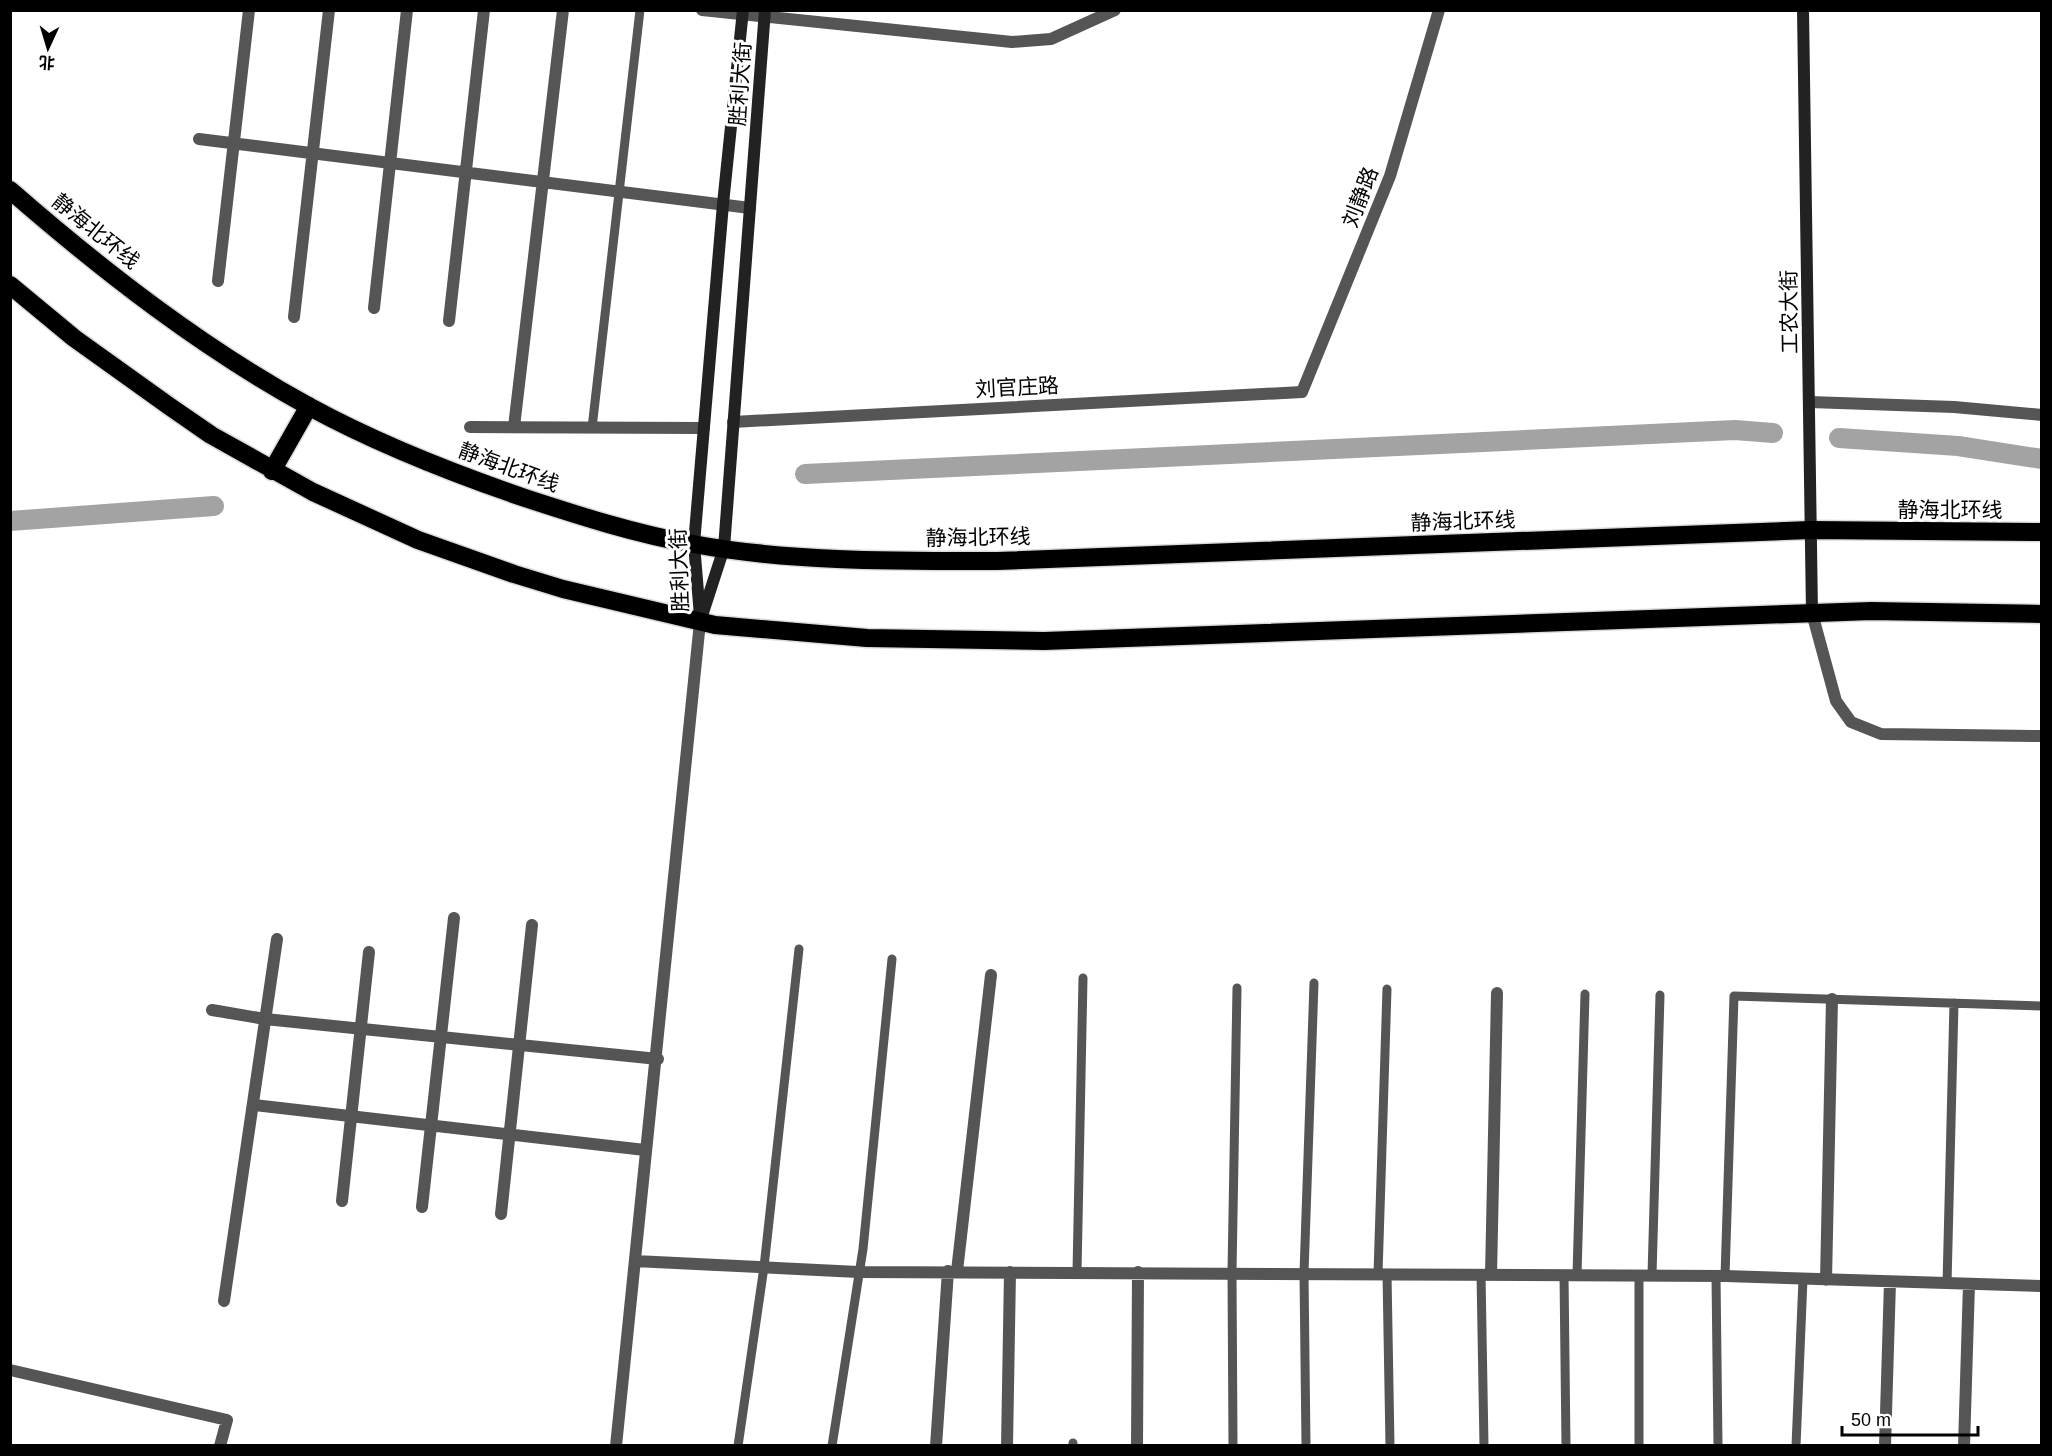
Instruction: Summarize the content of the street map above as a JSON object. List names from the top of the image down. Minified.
{"streets":{"highway":["静海北环线"],"main road":["胜利大街","工农大街"],"street":["刘静路","刘官庄路"]},"crossings":[["胜利大街","静海北环线"],["胜利大街","刘官庄路"],["刘静路","刘官庄路"],["静海北环线","工农大街"]],"scale_bar":"50 m","north":"bottom"}
